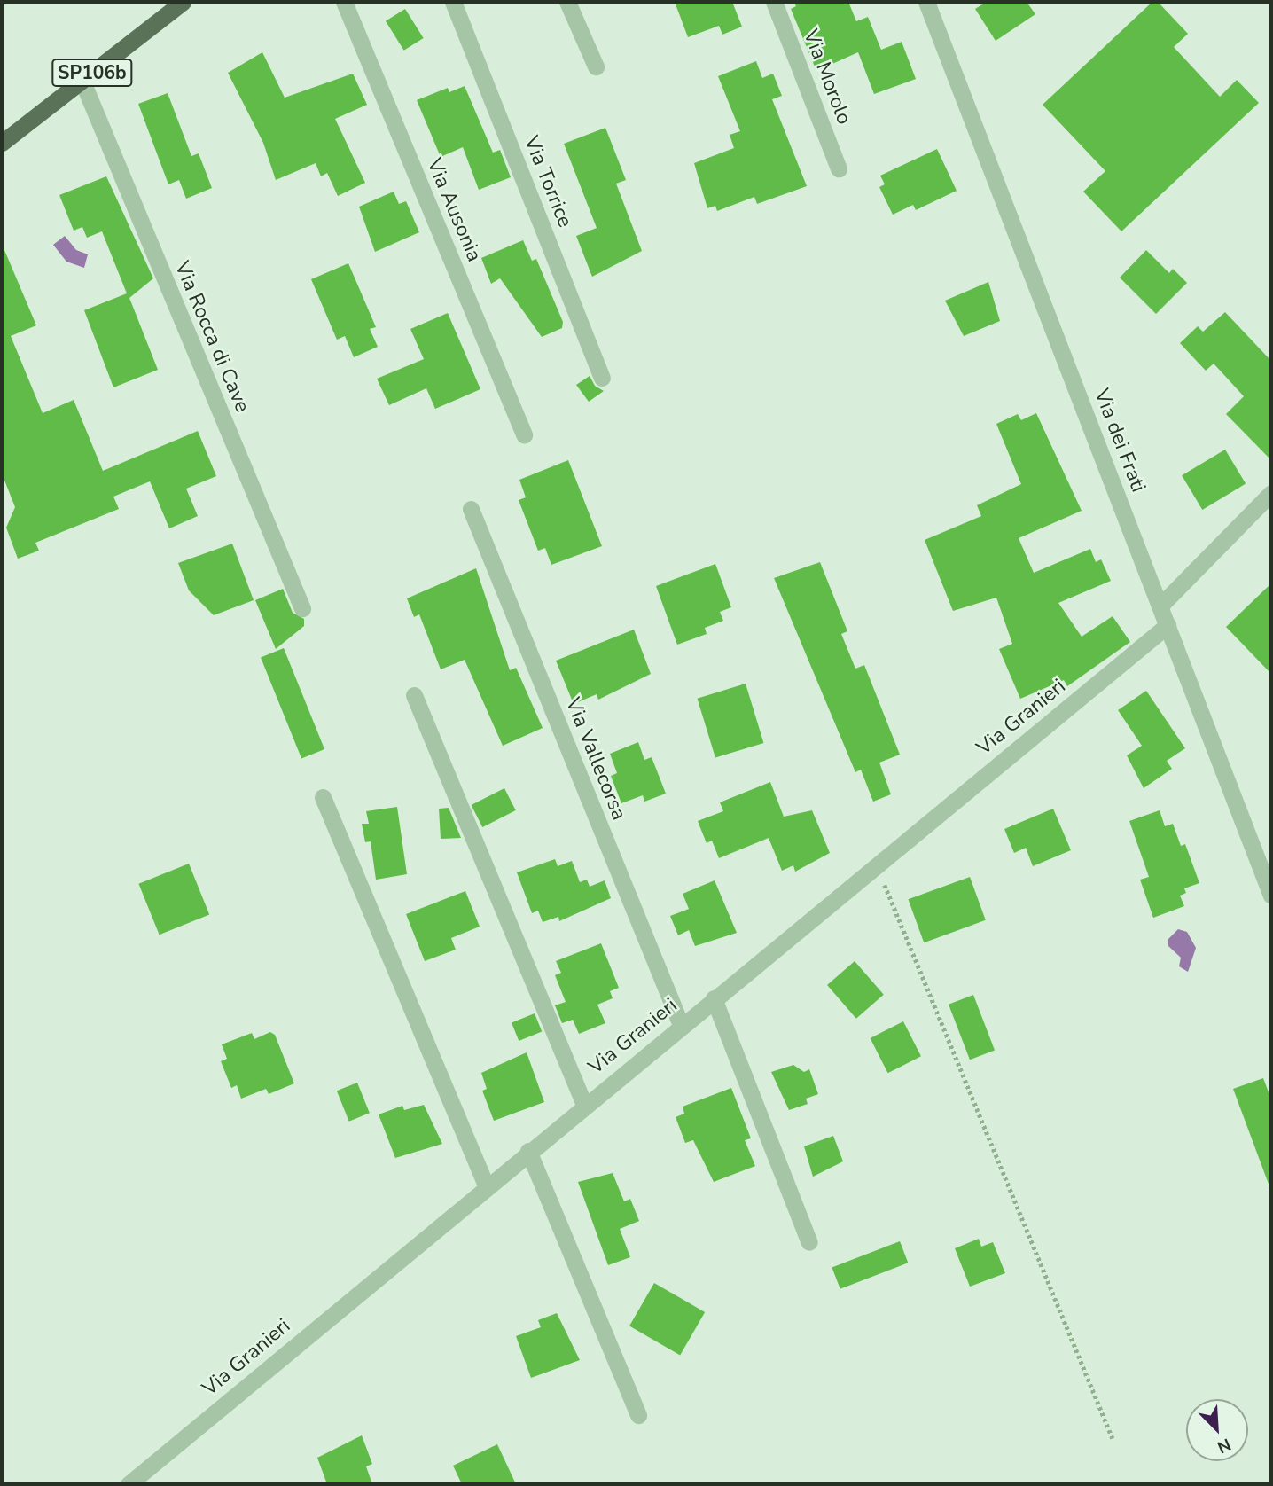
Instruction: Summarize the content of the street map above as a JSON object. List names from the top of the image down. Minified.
{"streets":{"main road":["SP106b"],"street":["Via Morolo","Via Torrice","Via Ausonia","Via Rocca di Cave","Via dei Frati","Via Granieri","Via Vallecorsa"]},"crossings":[["SP106b","Via Rocca di Cave"],["Via dei Frati","Via Granieri"],["Via Granieri","Via Vallecorsa"]],"north":"bottom right"}
